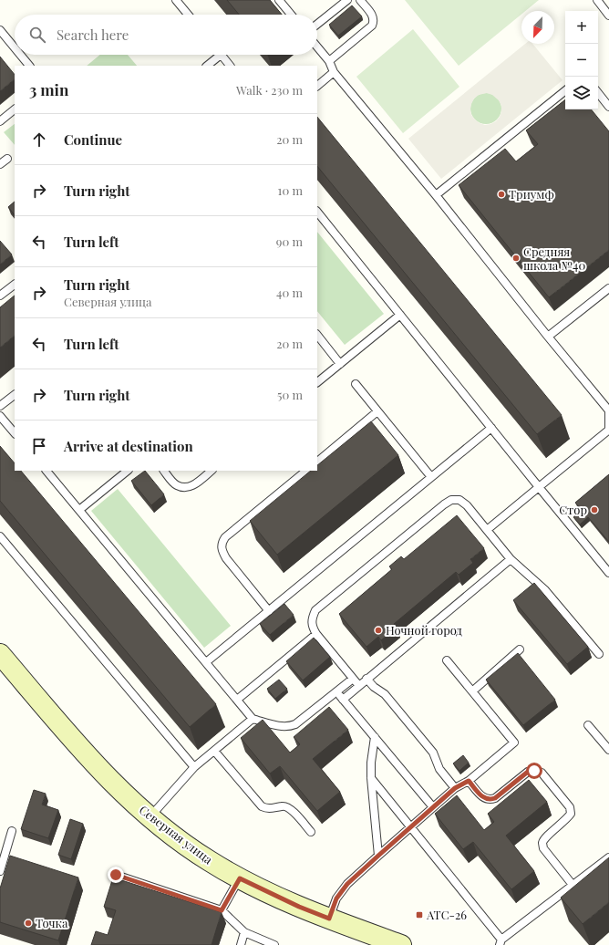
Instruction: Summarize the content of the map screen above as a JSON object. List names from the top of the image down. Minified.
{"streets":{"main road":["Северная улица"]},"places":{"other":["Триумф","Средняя школа №40","Стор","Ночной город","Точка"],"transit":["АТС-26"]},"north":"bottom left","page":{"map_buttons":["+","−"],"search":"Search here","heading":["3 min","Walk · 230 m"],"list":[["Continue","20 m"],["Turn right","10 m"],["Turn left","90 m"],["Turn right","Северная улица","40 m"],["Turn left","20 m"],["Turn right","50 m"],"Arrive at destination"]}}
